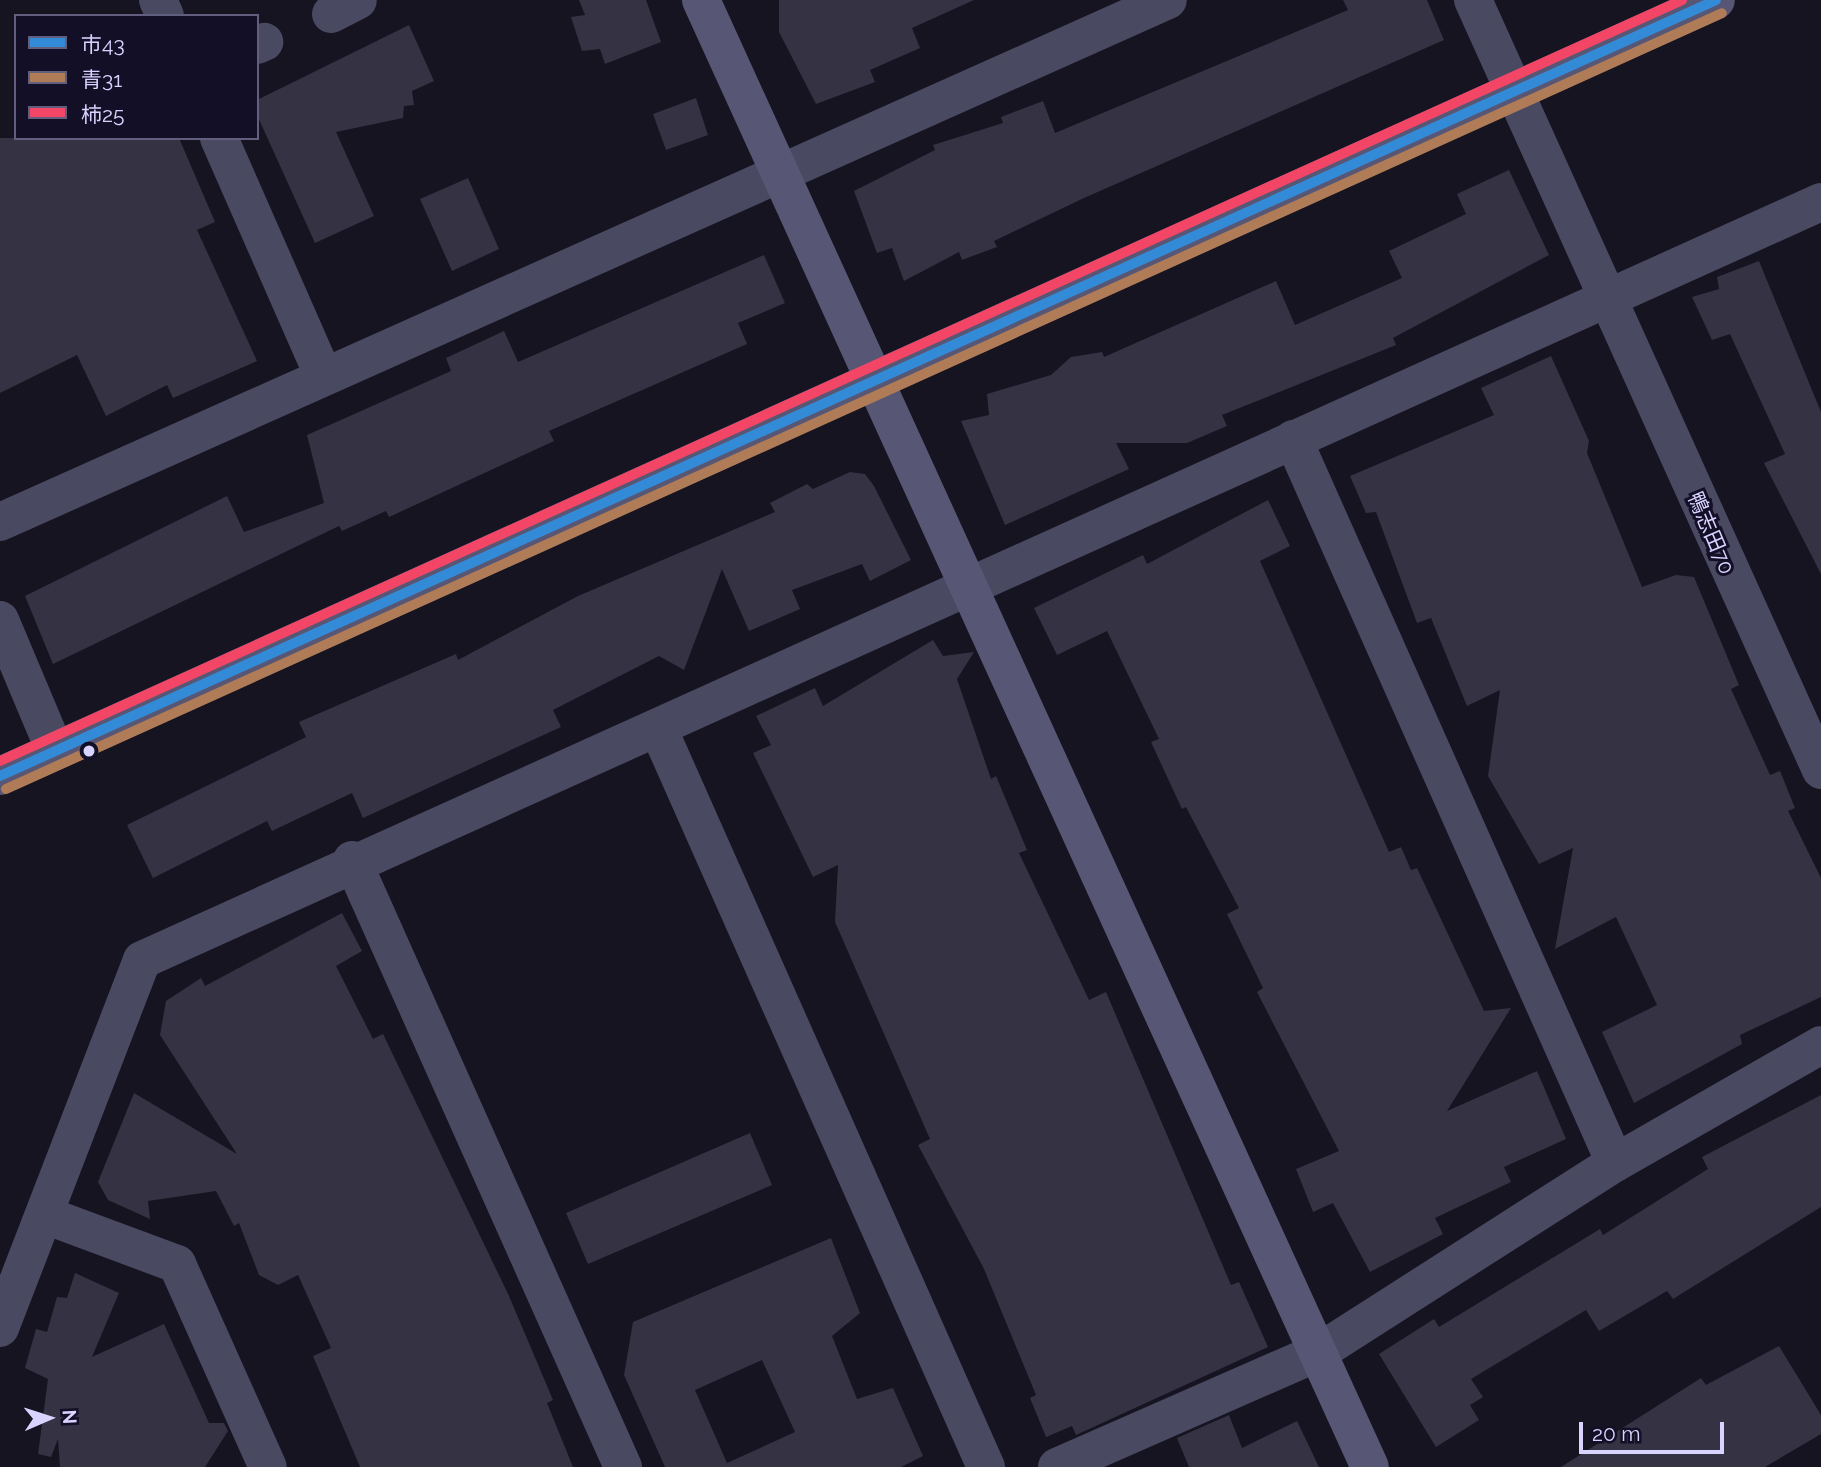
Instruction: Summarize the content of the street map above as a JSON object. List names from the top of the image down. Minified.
{"streets":{"street":["鴨志田70"]},"lines":["transit line 市43","transit line 柿25","transit line 青31"],"legend":["市43","青31","柿25"],"scale_bar":"20 m","north":"right"}
